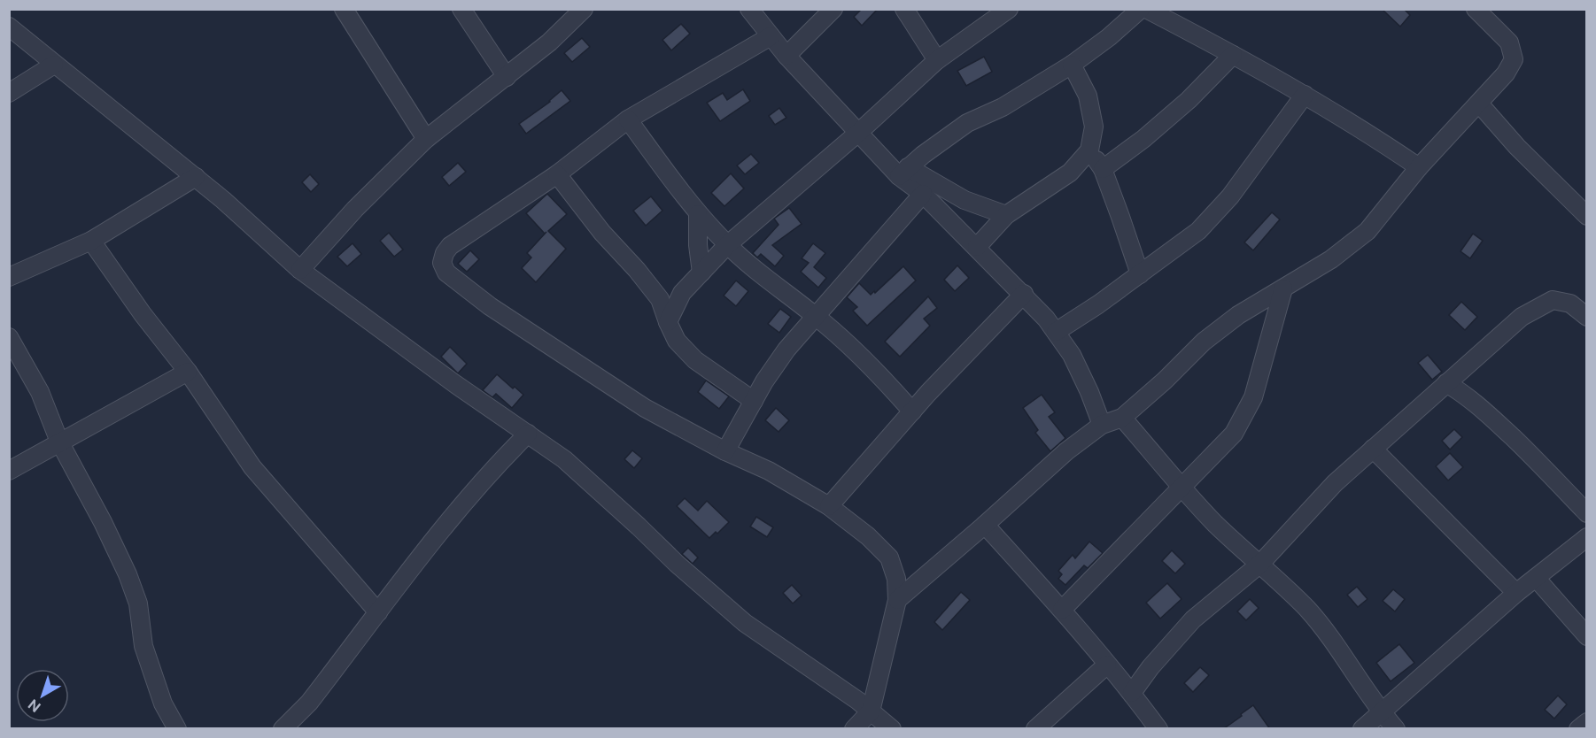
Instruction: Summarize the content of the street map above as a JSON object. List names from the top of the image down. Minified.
{"north":"bottom left"}
